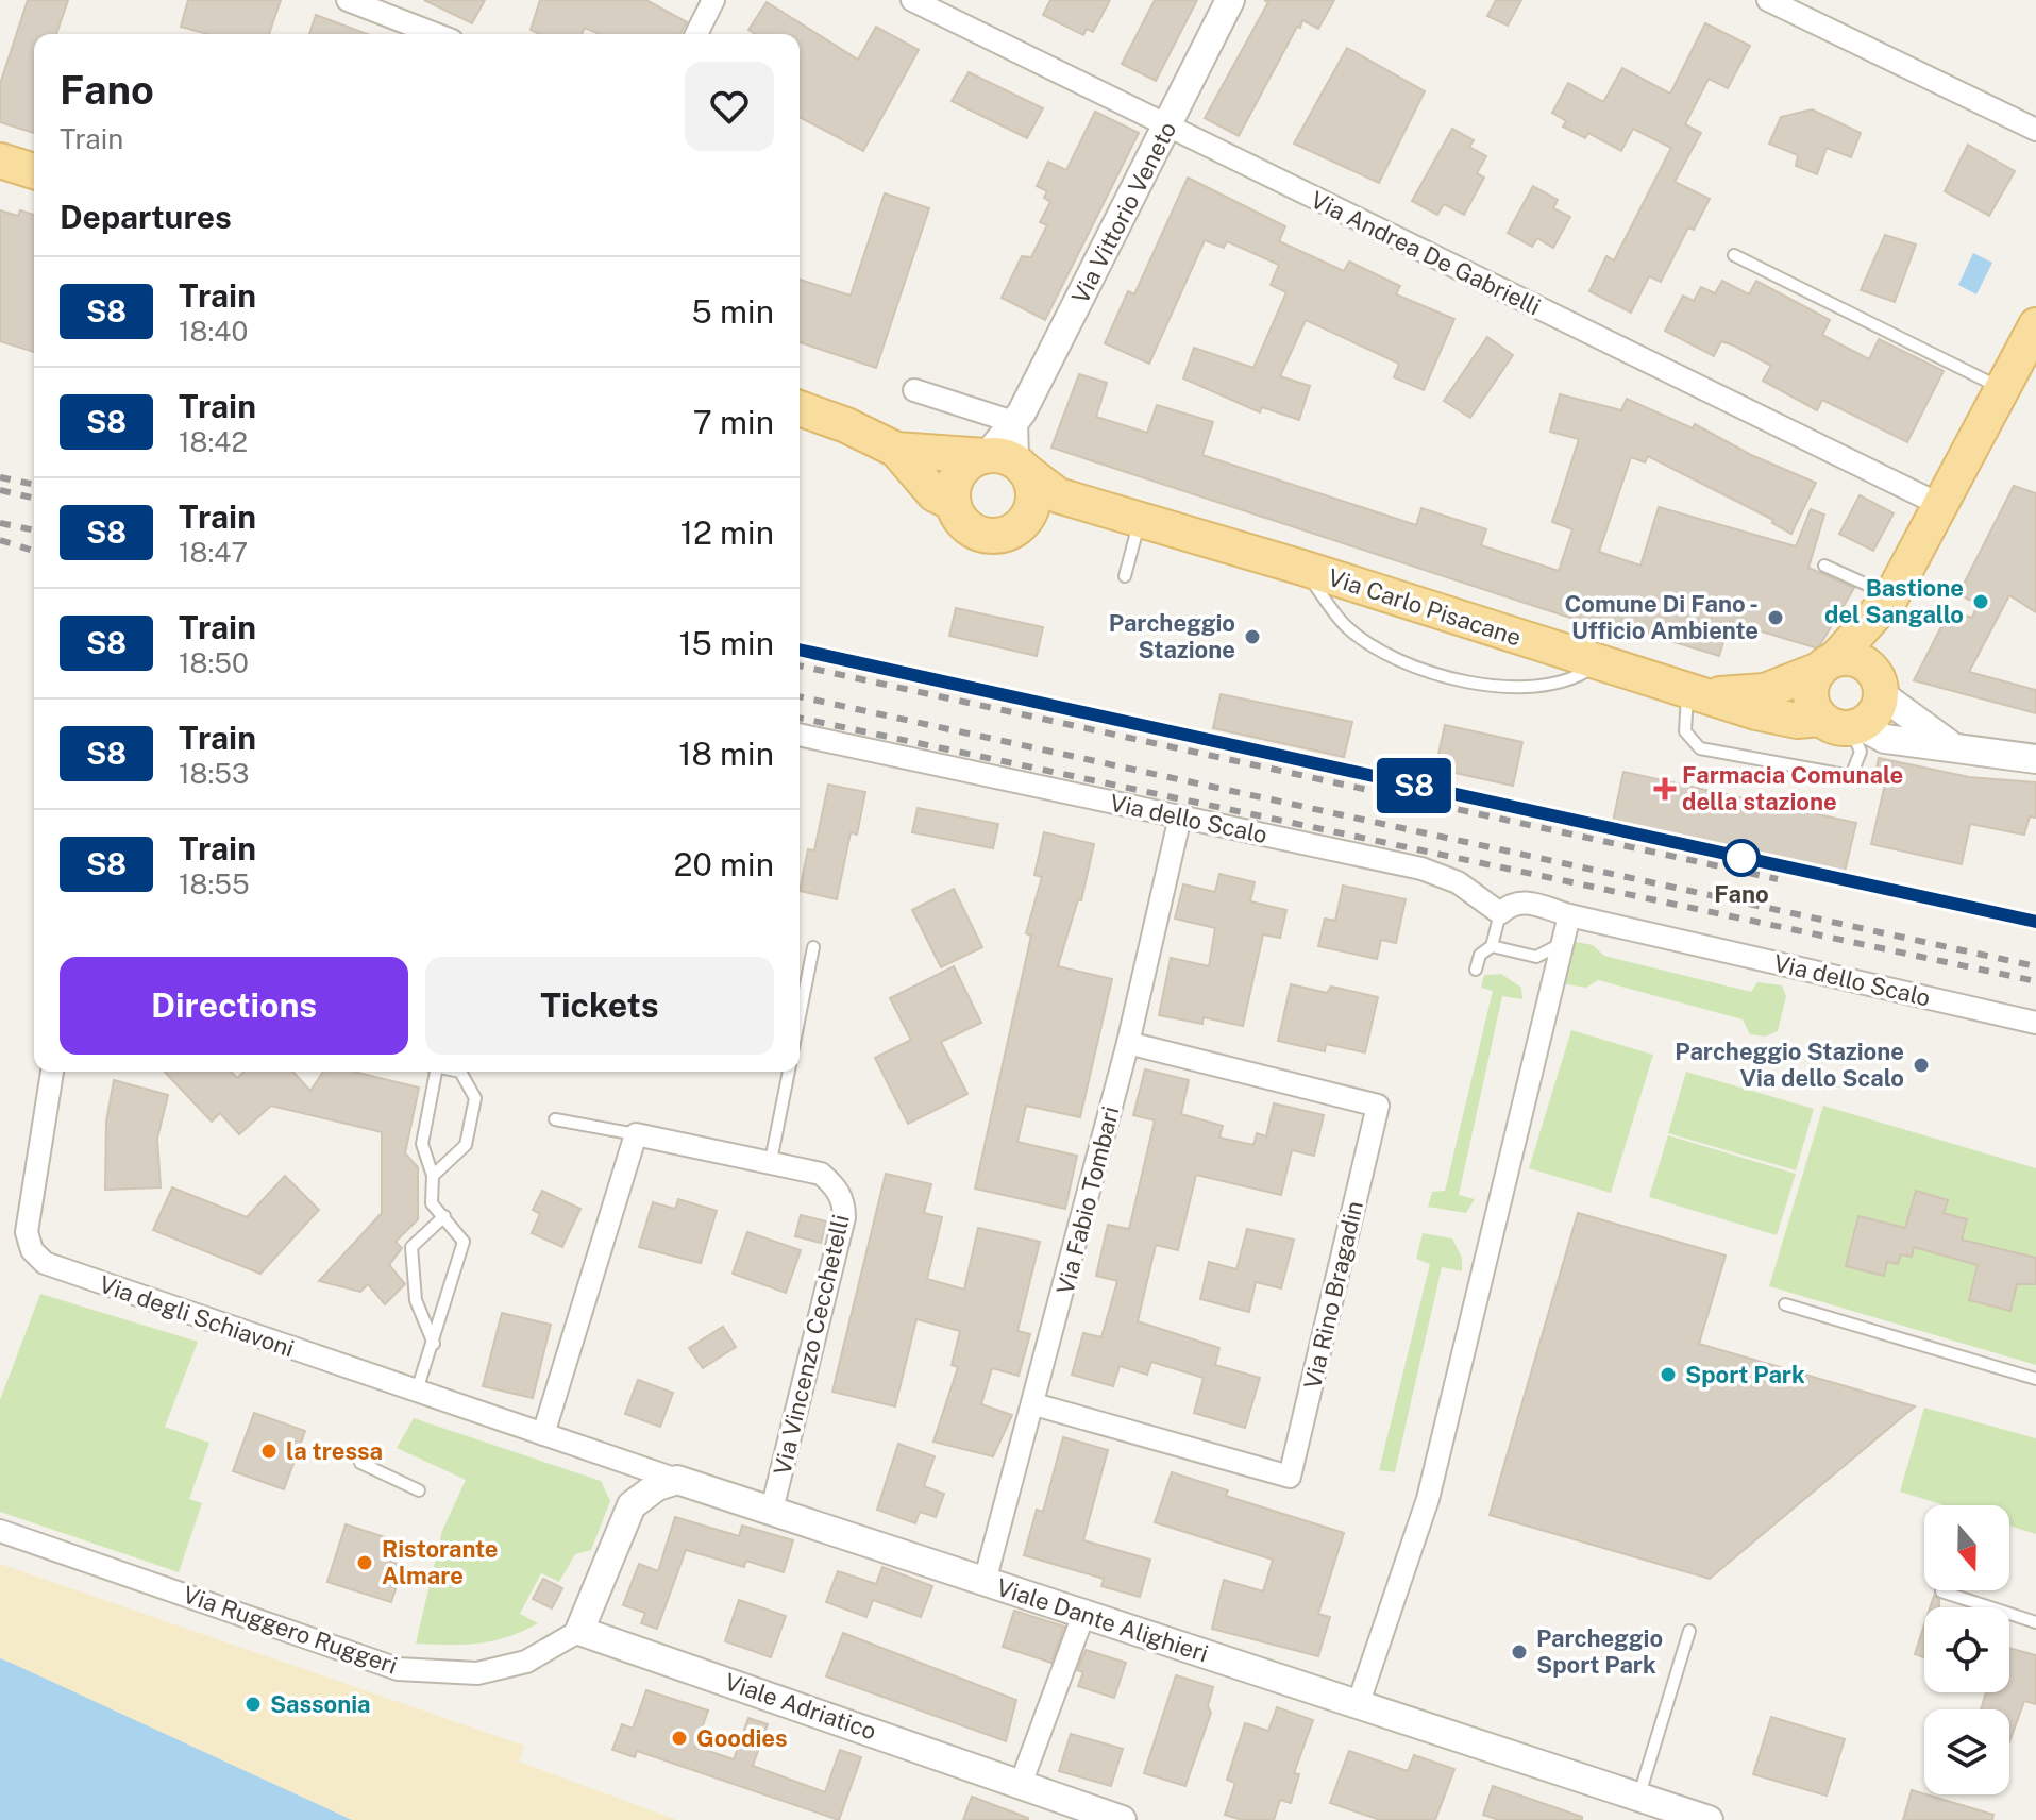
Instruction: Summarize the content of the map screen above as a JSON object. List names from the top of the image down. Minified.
{"streets":{"main road":["Via Carlo Pisacane"],"street":["Via Vittorio Veneto","Via Andrea De Gabrielli","Via dello Scalo","Via Fabio Tombari","Via Rino Bragadin","Via degli Schiavoni","Via Vincenzo Cecchetelli","Viale Dante Alighieri","Via Ruggero Ruggeri","Viale Adriatico"]},"crossings":[["Via Vittorio Veneto","Via Andrea De Gabrielli"],["Via dello Scalo","Via Fabio Tombari"],["Via Fabio Tombari","Via Rino Bragadin"],["Via Fabio Tombari","Viale Dante Alighieri"],["Via degli Schiavoni","Viale Dante Alighieri"],["Via Vincenzo Cecchetelli","Viale Dante Alighieri"],["Via Ruggero Ruggeri","Viale Adriatico"]],"places":{"other":["Bastione del Sangallo","Comune Di Fano - Ufficio Ambiente","Parcheggio Stazione","Fano","Parcheggio Stazione Via dello Scalo","Sport Park","la tressa","Ristorante Almare","Parcheggio Sport Park","Sassonia","Goodies"],"health":["Farmacia Comunale della stazione"]},"north":"bottom","page":{"on_map":"S8","heading":[["Fano","Train"],"Departures"],"list":[{"mark":"S8","name":"Train","note":"18:40","value":"5 min"},{"mark":"S8","name":"Train","note":"18:42","value":"7 min"},{"mark":"S8","name":"Train","note":"18:47","value":"12 min"},{"mark":"S8","name":"Train","note":"18:50","value":"15 min"},{"mark":"S8","name":"Train","note":"18:53","value":"18 min"},{"mark":"S8","name":"Train","note":"18:55","value":"20 min"}],"buttons":["Directions","Tickets"]}}
